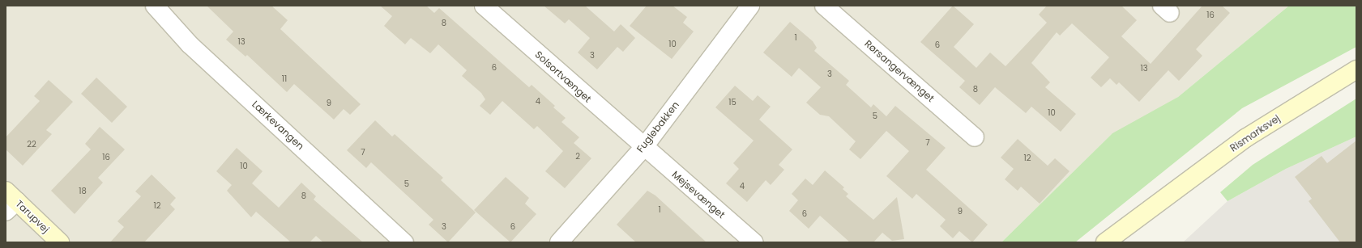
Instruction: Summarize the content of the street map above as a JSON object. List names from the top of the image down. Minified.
{"streets":{"main road":["Rismarksvej","Tarupvej"],"street":["Rørsangervænget","Solsortvænget","Lærkevangen","Fuglebakken","Mejsevænget"]},"crossings":[["Solsortvænget","Fuglebakken"],["Solsortvænget","Mejsevænget"],["Fuglebakken","Mejsevænget"]],"house_numbers":["16","8","1","13","10","6","3","6","13","3","11","8","4","15","9","10","5","7","22","7","2","16","12","10","5","4","18","8","12","1","9","6","3","6"]}
